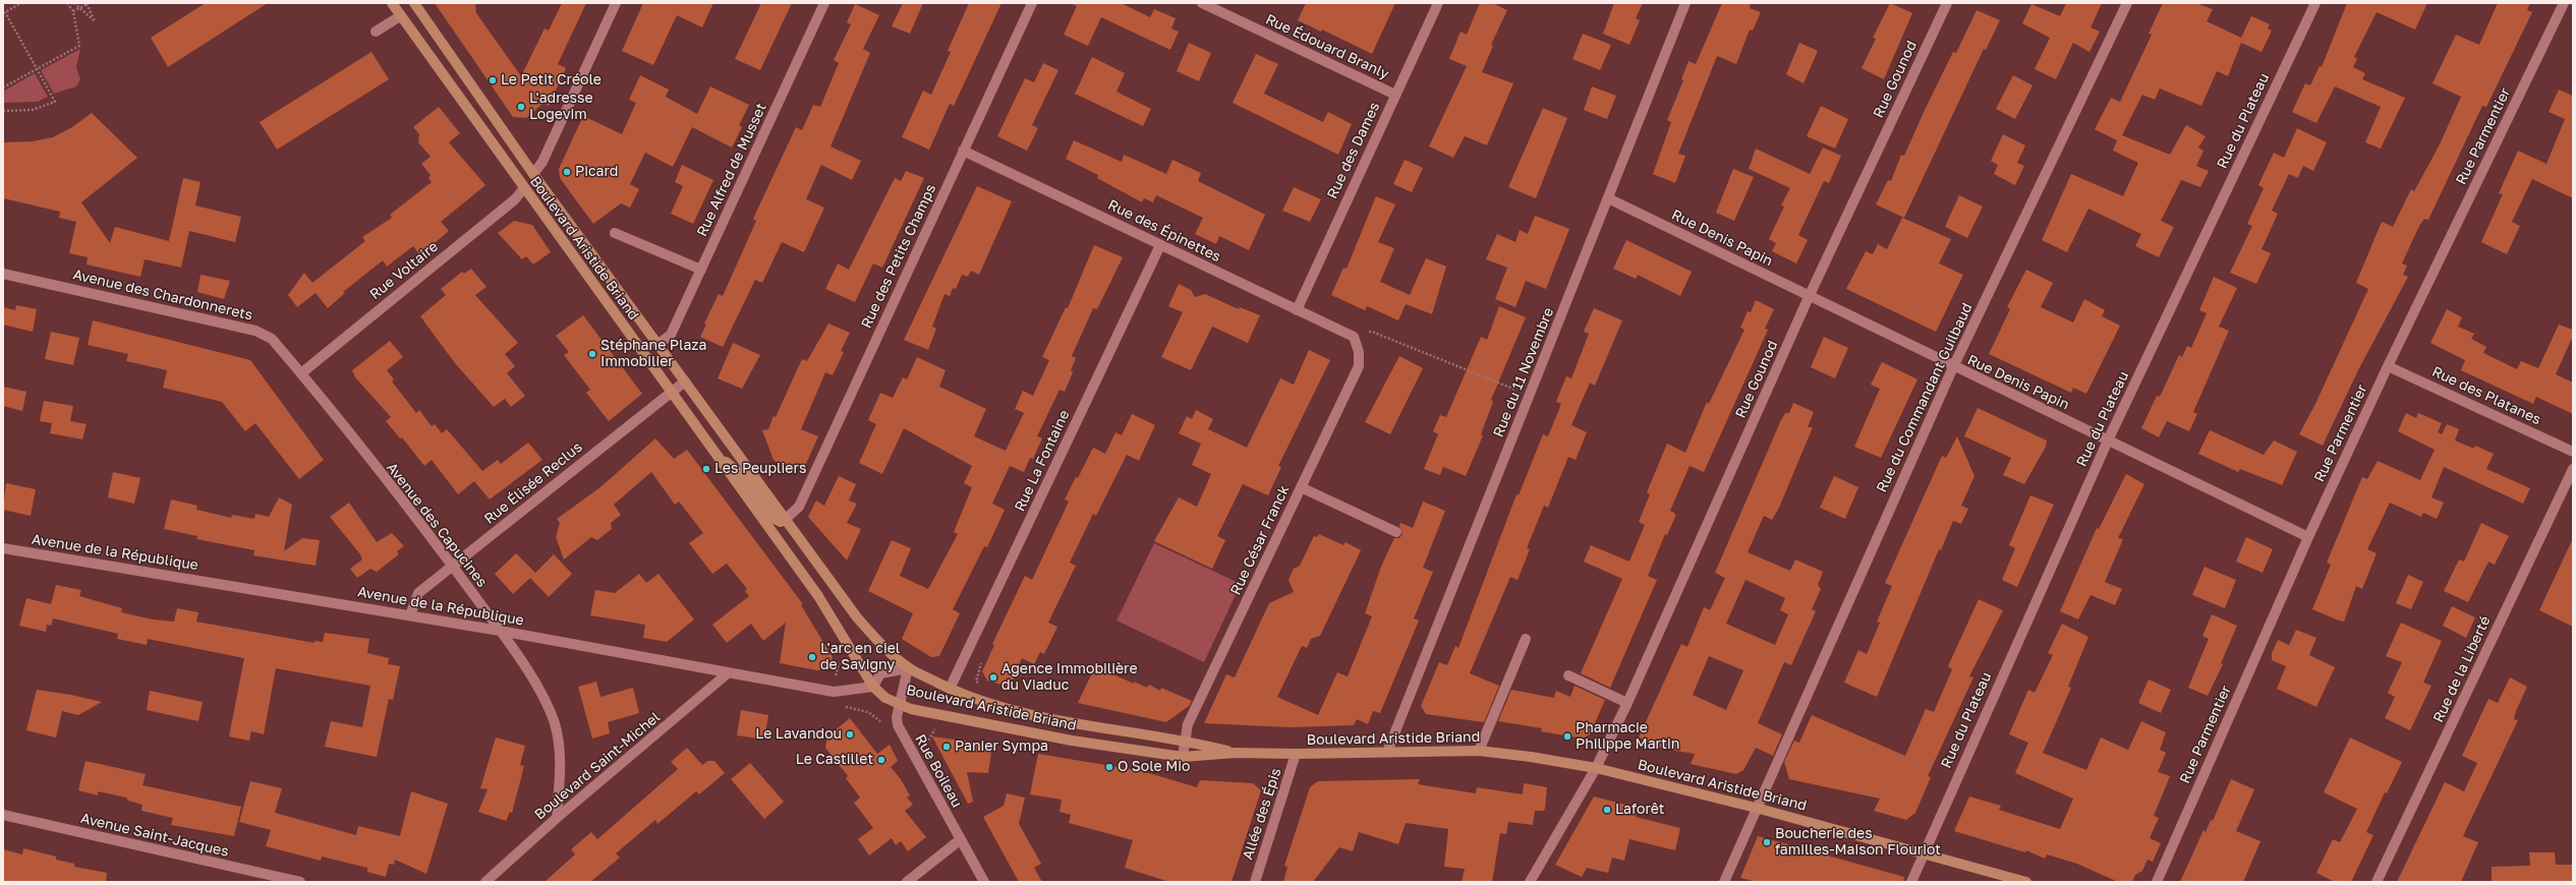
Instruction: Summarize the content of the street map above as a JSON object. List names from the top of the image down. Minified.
{"streets":{"main road":["Boulevard Aristide Briand"],"street":["Rue Édouard Branly","Rue Gounod","Rue du Plateau","Rue Parmentier","Rue des Dames","Rue Alfred de Musset","Rue des Épinettes","Rue Denis Papin","Rue des Petits Champs","Rue Voltaire","Avenue des Chardonnerets","Rue du 11 Novembre","Rue des Platanes","Rue du Commandant Guilbaud","Rue La Fontaine","Rue Élisée Reclus","Avenue des Capucines","Rue César Franck","Avenue de la République","Rue de la Liberté","Boulevard Saint-Michel","Rue Boileau","Allée des Épis","Avenue Saint-Jacques"]},"crossings":[["Rue Édouard Branly","Rue des Dames"],["Rue Gounod","Rue Denis Papin"],["Rue Gounod","Boulevard Aristide Briand"],["Rue du Plateau","Rue Denis Papin"],["Rue du Plateau","Boulevard Aristide Briand"],["Rue Parmentier","Rue Denis Papin"],["Rue Parmentier","Rue des Platanes"],["Rue des Dames","Rue des Épinettes"],["Rue Alfred de Musset","Boulevard Aristide Briand"],["Rue des Épinettes","Rue des Petits Champs"],["Rue des Épinettes","Rue La Fontaine"],["Rue des Épinettes","Rue César Franck"],["Rue Denis Papin","Rue du 11 Novembre"],["Rue Denis Papin","Rue du Commandant Guilbaud"],["Boulevard Aristide Briand","Rue des Petits Champs"],["Boulevard Aristide Briand","Rue Voltaire"],["Boulevard Aristide Briand","Rue du 11 Novembre"],["Boulevard Aristide Briand","Rue du Commandant Guilbaud"],["Boulevard Aristide Briand","Rue La Fontaine"],["Boulevard Aristide Briand","Rue Élisée Reclus"],["Boulevard Aristide Briand","Rue César Franck"],["Boulevard Aristide Briand","Avenue de la République"],["Boulevard Aristide Briand","Rue Boileau"],["Boulevard Aristide Briand","Allée des Épis"],["Rue Voltaire","Avenue des Chardonnerets"],["Rue Voltaire","Avenue des Capucines"],["Avenue des Chardonnerets","Avenue des Capucines"],["Rue Élisée Reclus","Avenue des Capucines"],["Rue Élisée Reclus","Avenue de la République"],["Avenue des Capucines","Avenue de la République"],["Avenue des Capucines","Boulevard Saint-Michel"],["Avenue de la République","Boulevard Saint-Michel"]],"places":["Le Petit Créole","L'adresse Logevim","Picard","Stéphane Plaza Immobilier","Les Peupliers","L'arc en ciel de Savigny","Agence Immobilière du Viaduc","Le Lavandou","Pharmacie Philippe Martin","Panier Sympa","Le Castillet","O Sole Mio","Laforêt","Boucherie des familles-Maison Flouriot"]}
